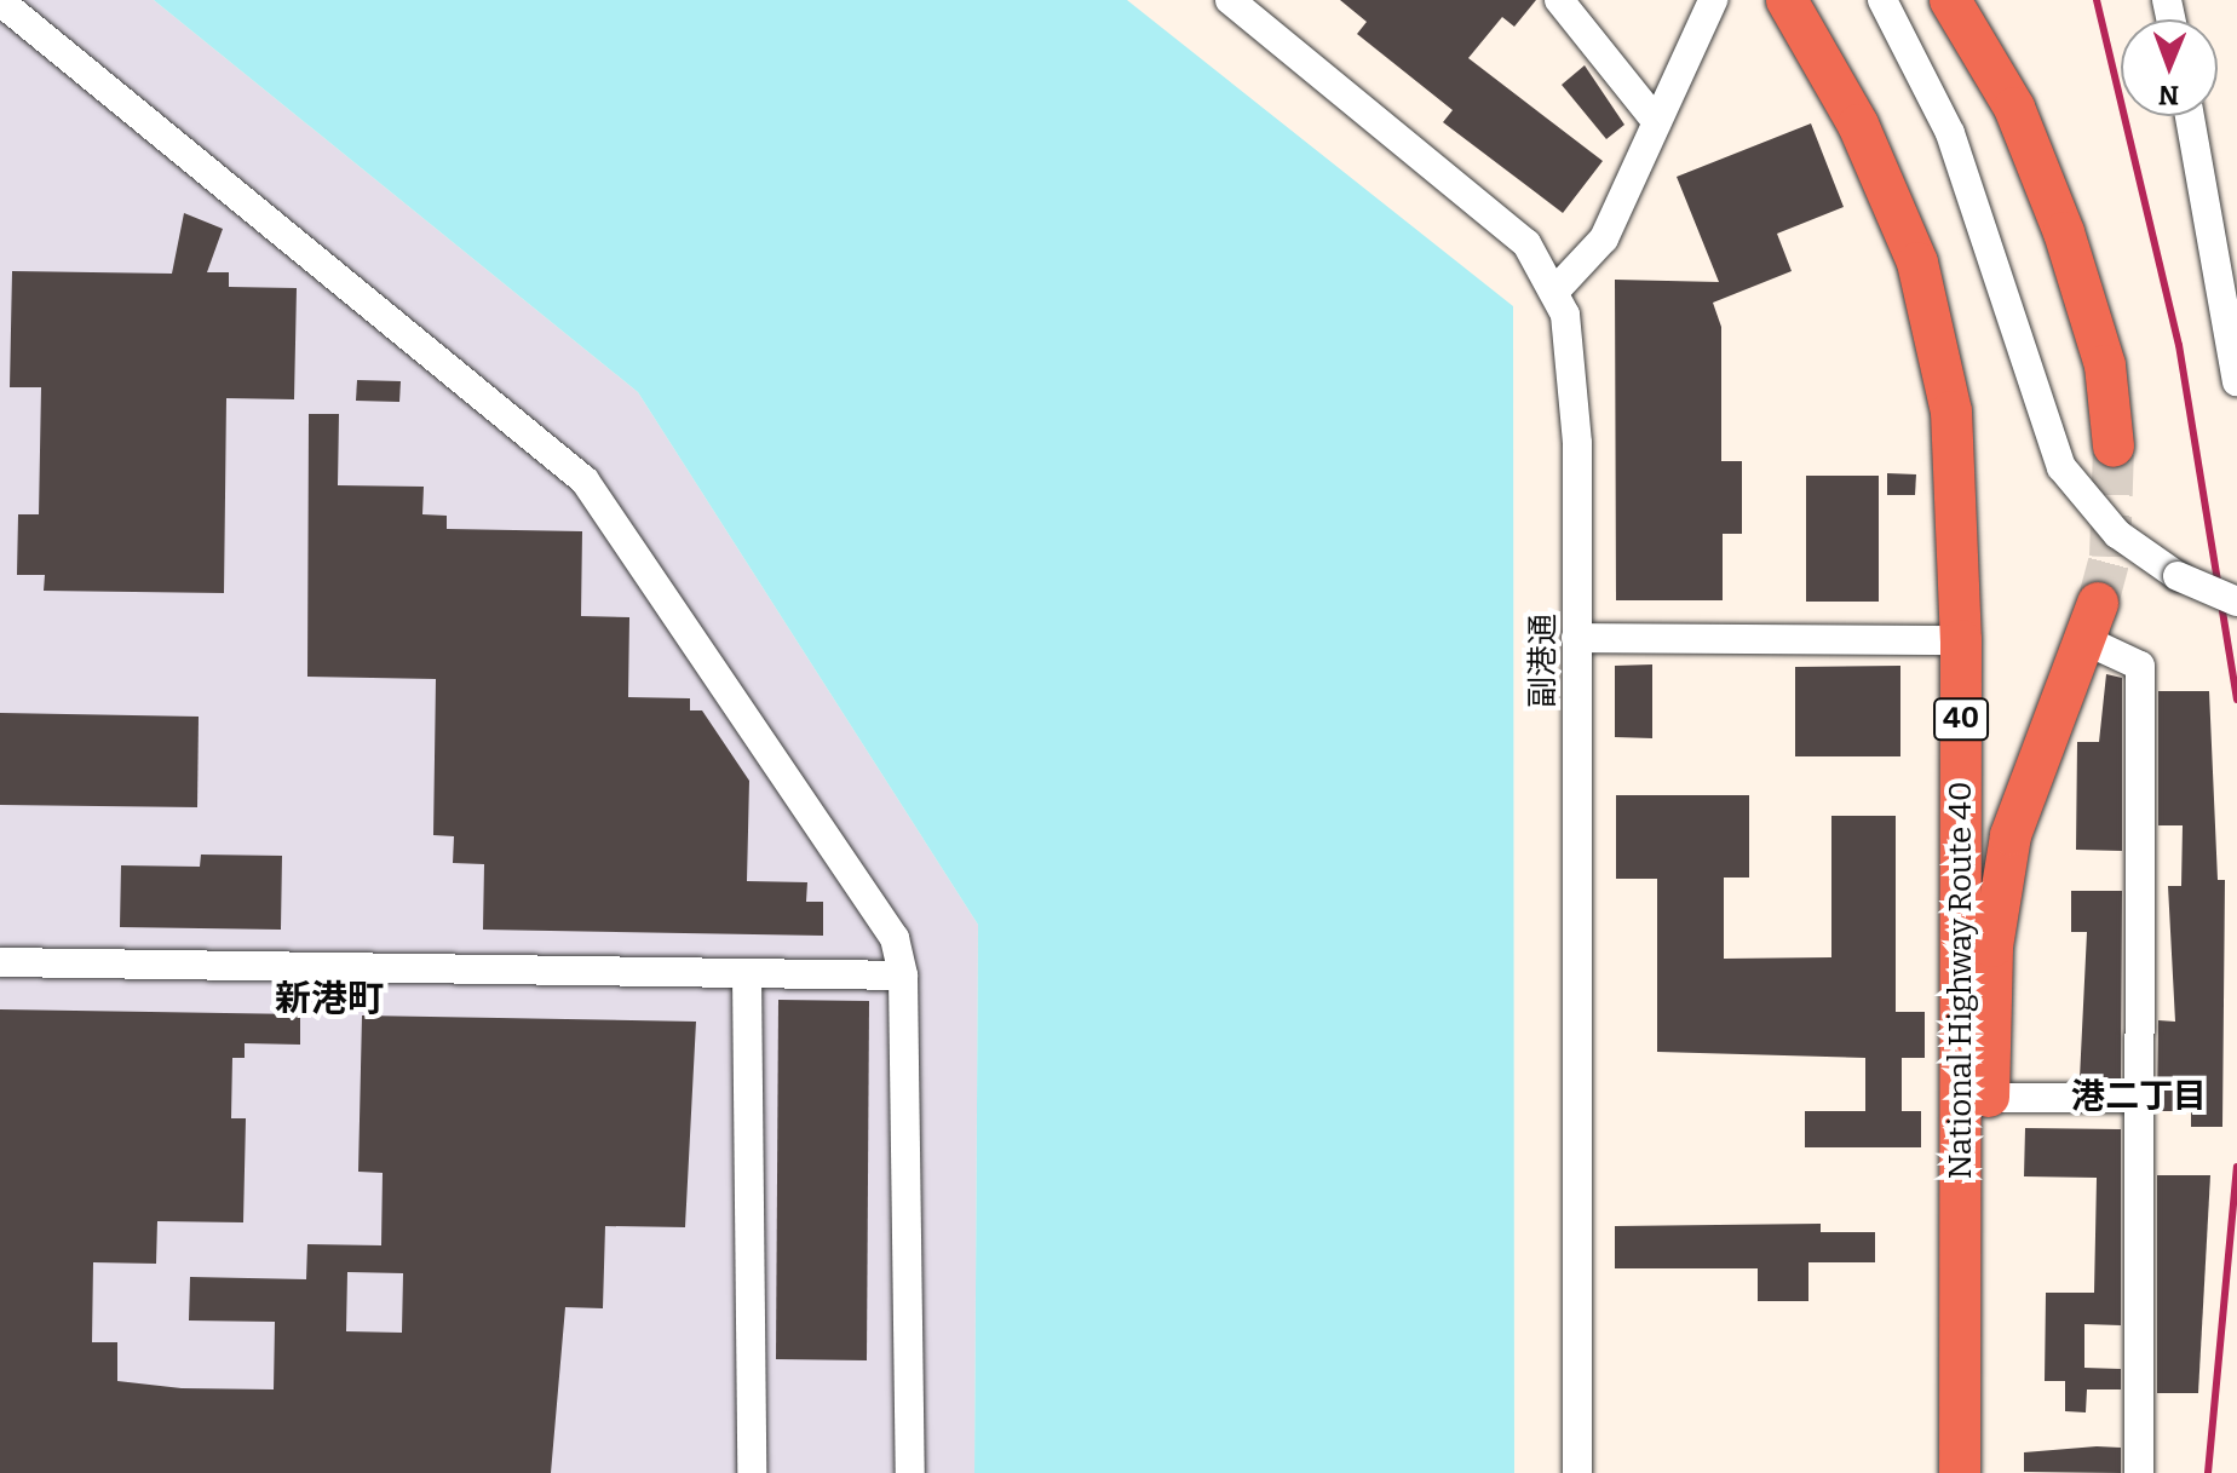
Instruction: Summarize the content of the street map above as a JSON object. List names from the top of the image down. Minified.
{"streets":{"highway":["40","National Highway Route 40"],"street":["副港通"]},"districts":["新港町","港二丁目"],"north":"bottom"}
